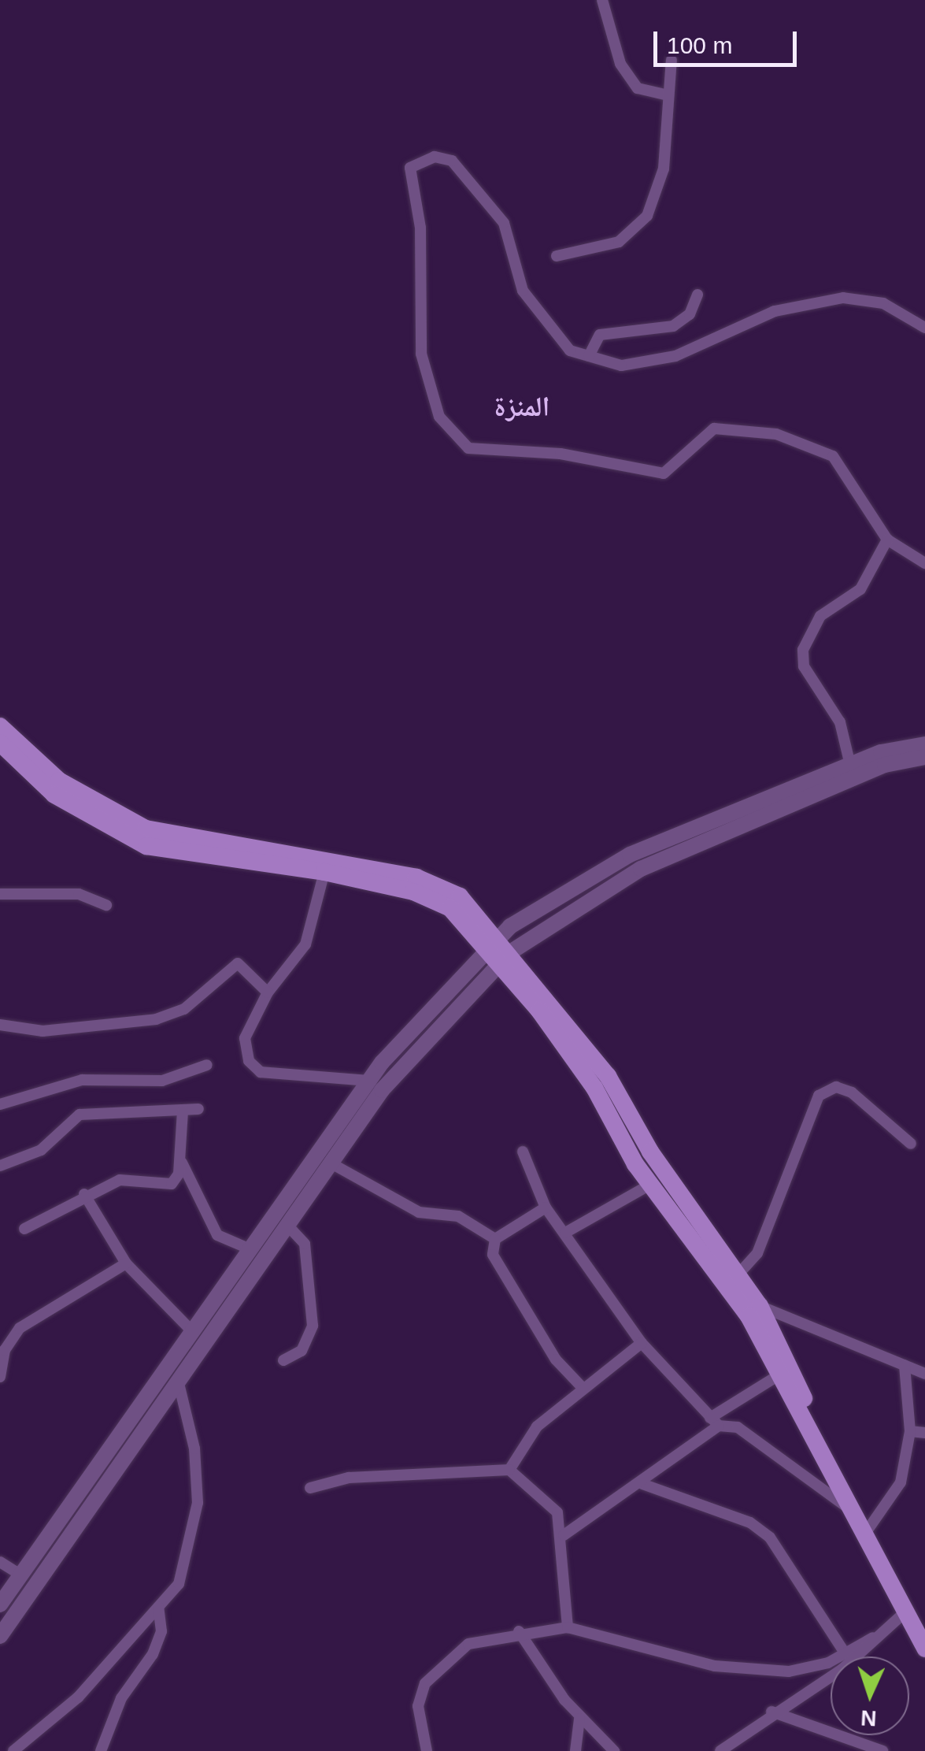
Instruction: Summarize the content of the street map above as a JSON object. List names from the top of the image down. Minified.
{"districts":["المنزة"],"scale_bar":"100 m","north":"bottom"}
